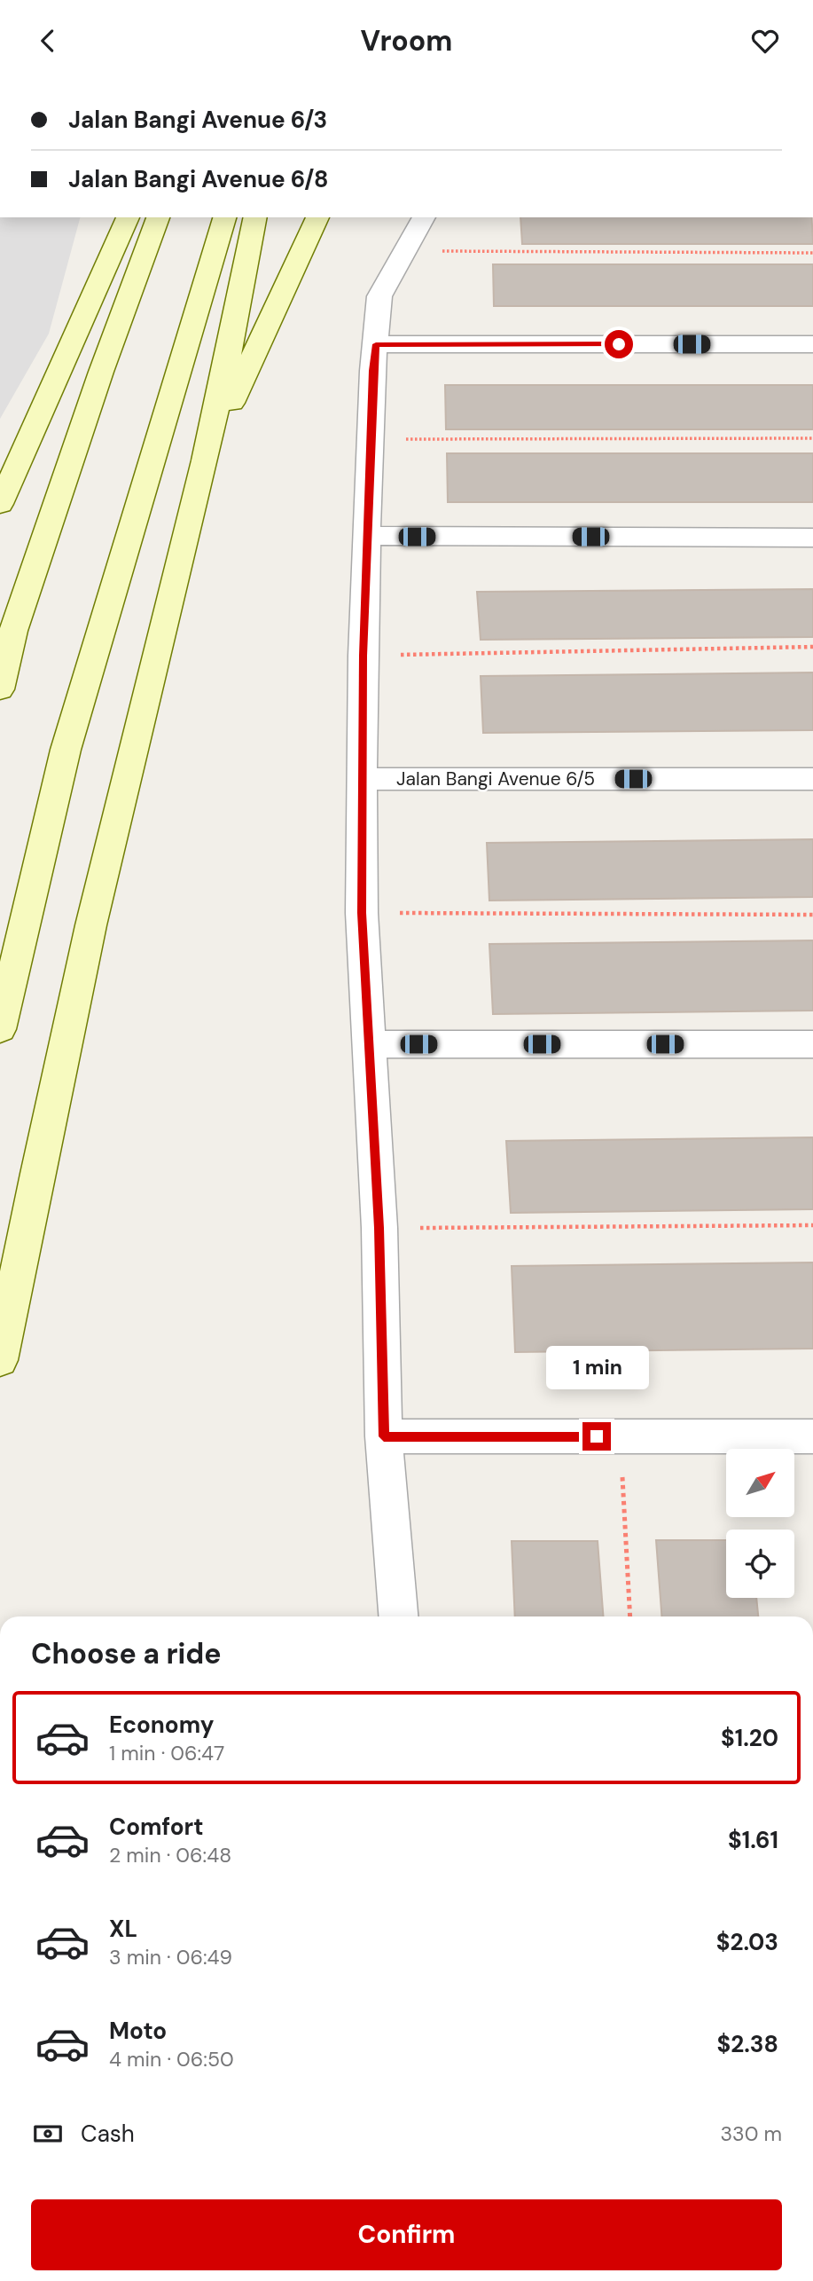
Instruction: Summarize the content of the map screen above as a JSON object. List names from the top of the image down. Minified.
{"streets":{"street":["Jalan Bangi Avenue 6/5"]},"north":"top right","page":{"header":"Vroom","banner":["Jalan Bangi Avenue 6/3","Jalan Bangi Avenue 6/8"],"bubble":"1 min","heading":"Choose a ride","list":[{"name":"Economy","note":"1 min · 06:47","value":"$1.20"},{"name":"Comfort","note":"2 min · 06:48","value":"$1.61"},{"name":"XL","note":"3 min · 06:49","value":"$2.03"},{"name":"Moto","note":"4 min · 06:50","value":"$2.38"}],"pay":["Cash","330 m"],"buttons":"Confirm"}}
